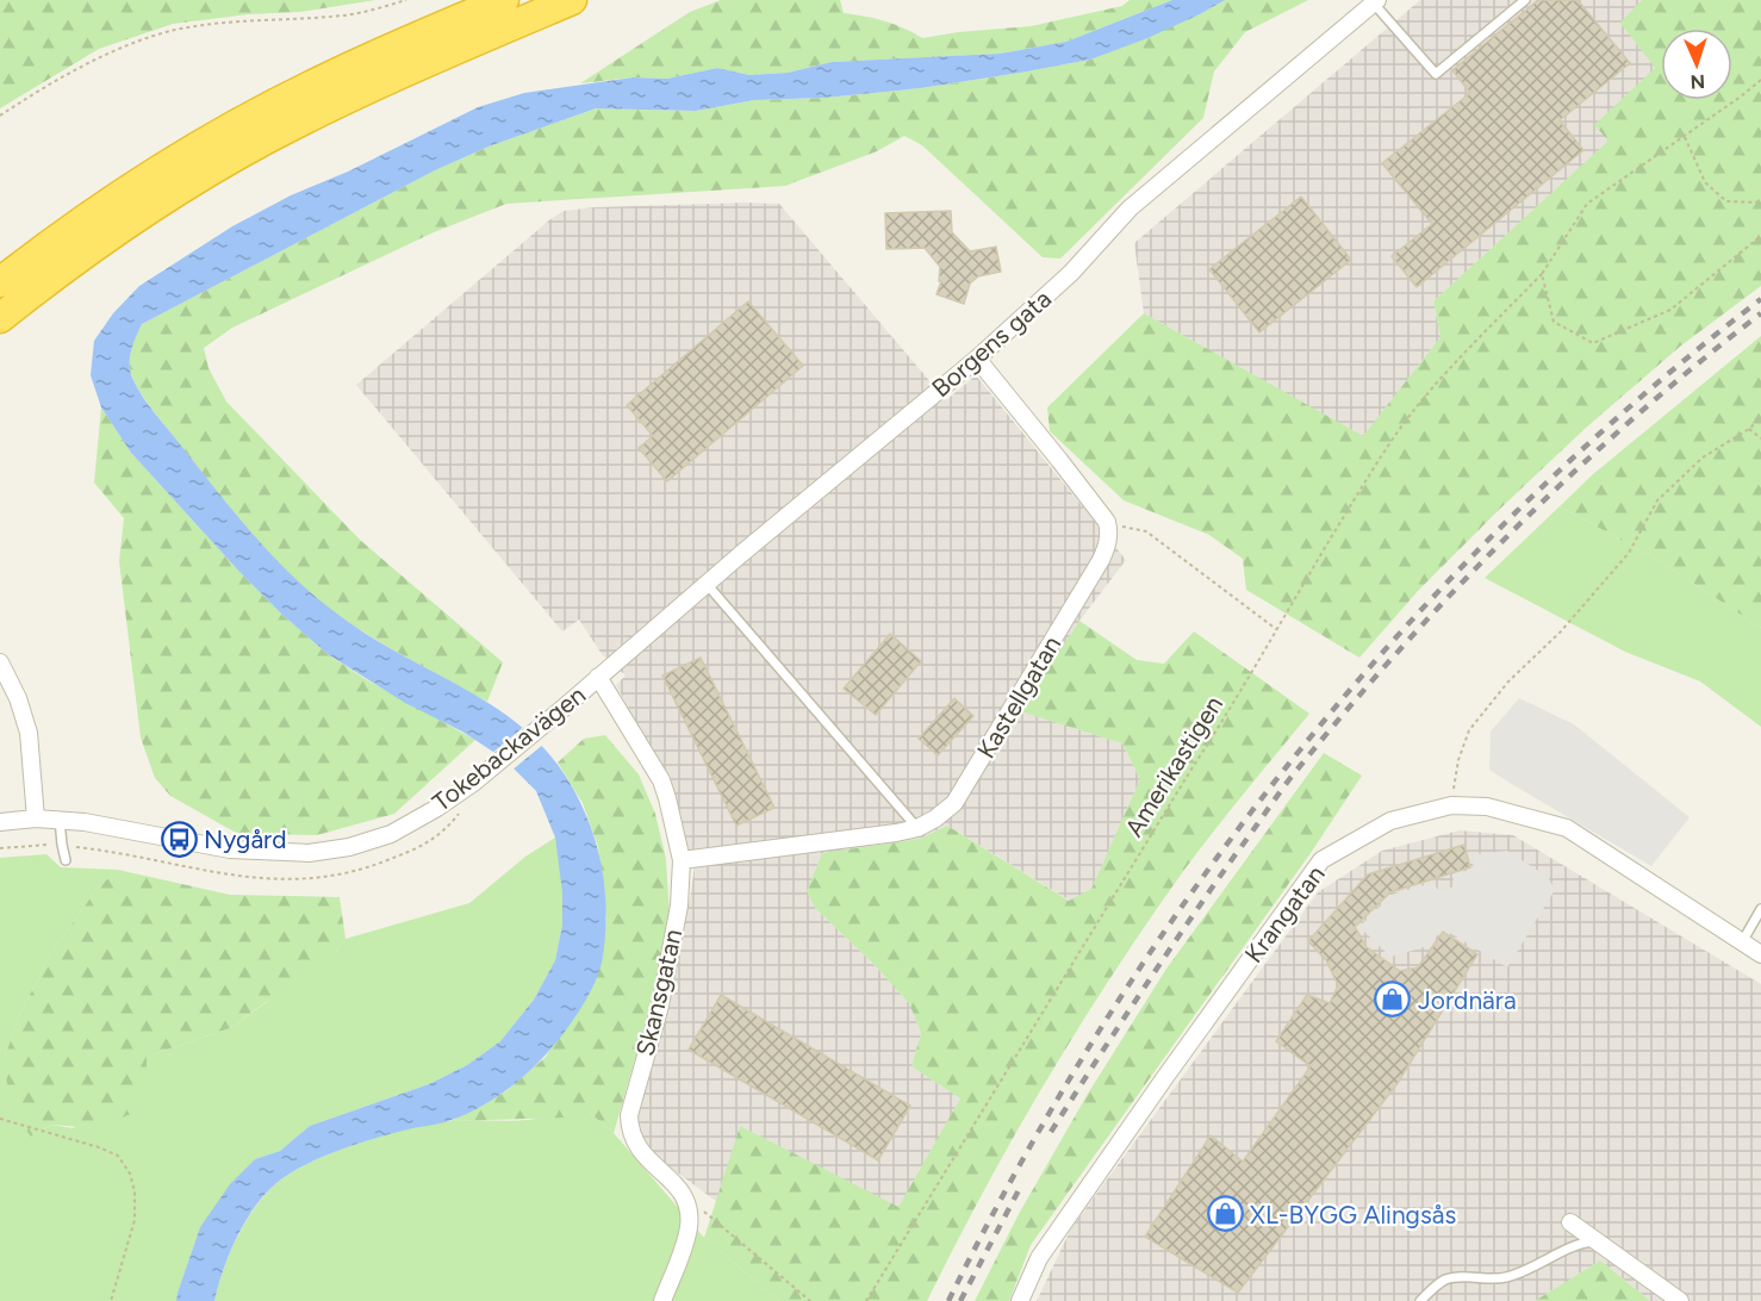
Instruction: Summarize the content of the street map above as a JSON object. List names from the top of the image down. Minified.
{"streets":{"street":["Borgens gata","Kastellgatan","Tokebackavägen","Krangatan","Skansgatan"],"path":["Amerikastigen"]},"crossings":[["Borgens gata","Tokebackavägen"],["Borgens gata","Skansgatan"],["Kastellgatan","Skansgatan"],["Tokebackavägen","Skansgatan"]],"places":{"bus stop":["Nygård"],"shop":["Jordnära","XL-BYGG Alingsås"]},"north":"bottom"}
